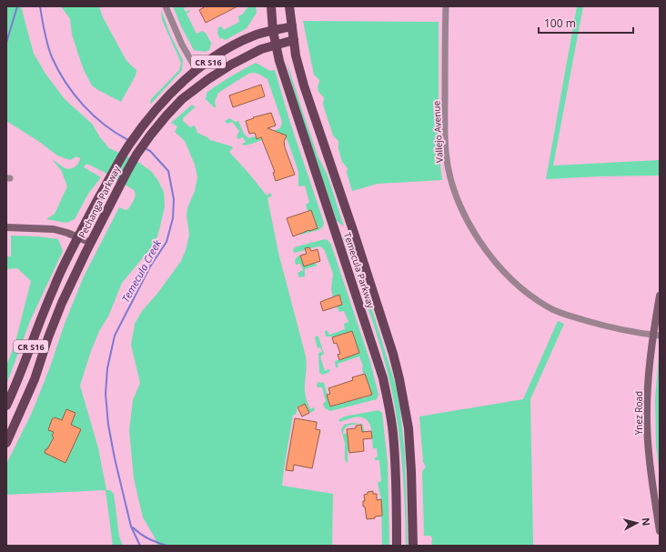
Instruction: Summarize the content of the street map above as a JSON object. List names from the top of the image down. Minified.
{"streets":{"main road":["CR S16","Pechanga Parkway","Temecula Parkway","Ynez Road"],"street":["Vallejo Avenue"]},"crossings":[["Vallejo Avenue","Ynez Road"],["Pechanga Parkway","Temecula Parkway"]],"water":["Temecula Creek"],"scale_bar":"100 m","north":"right"}
